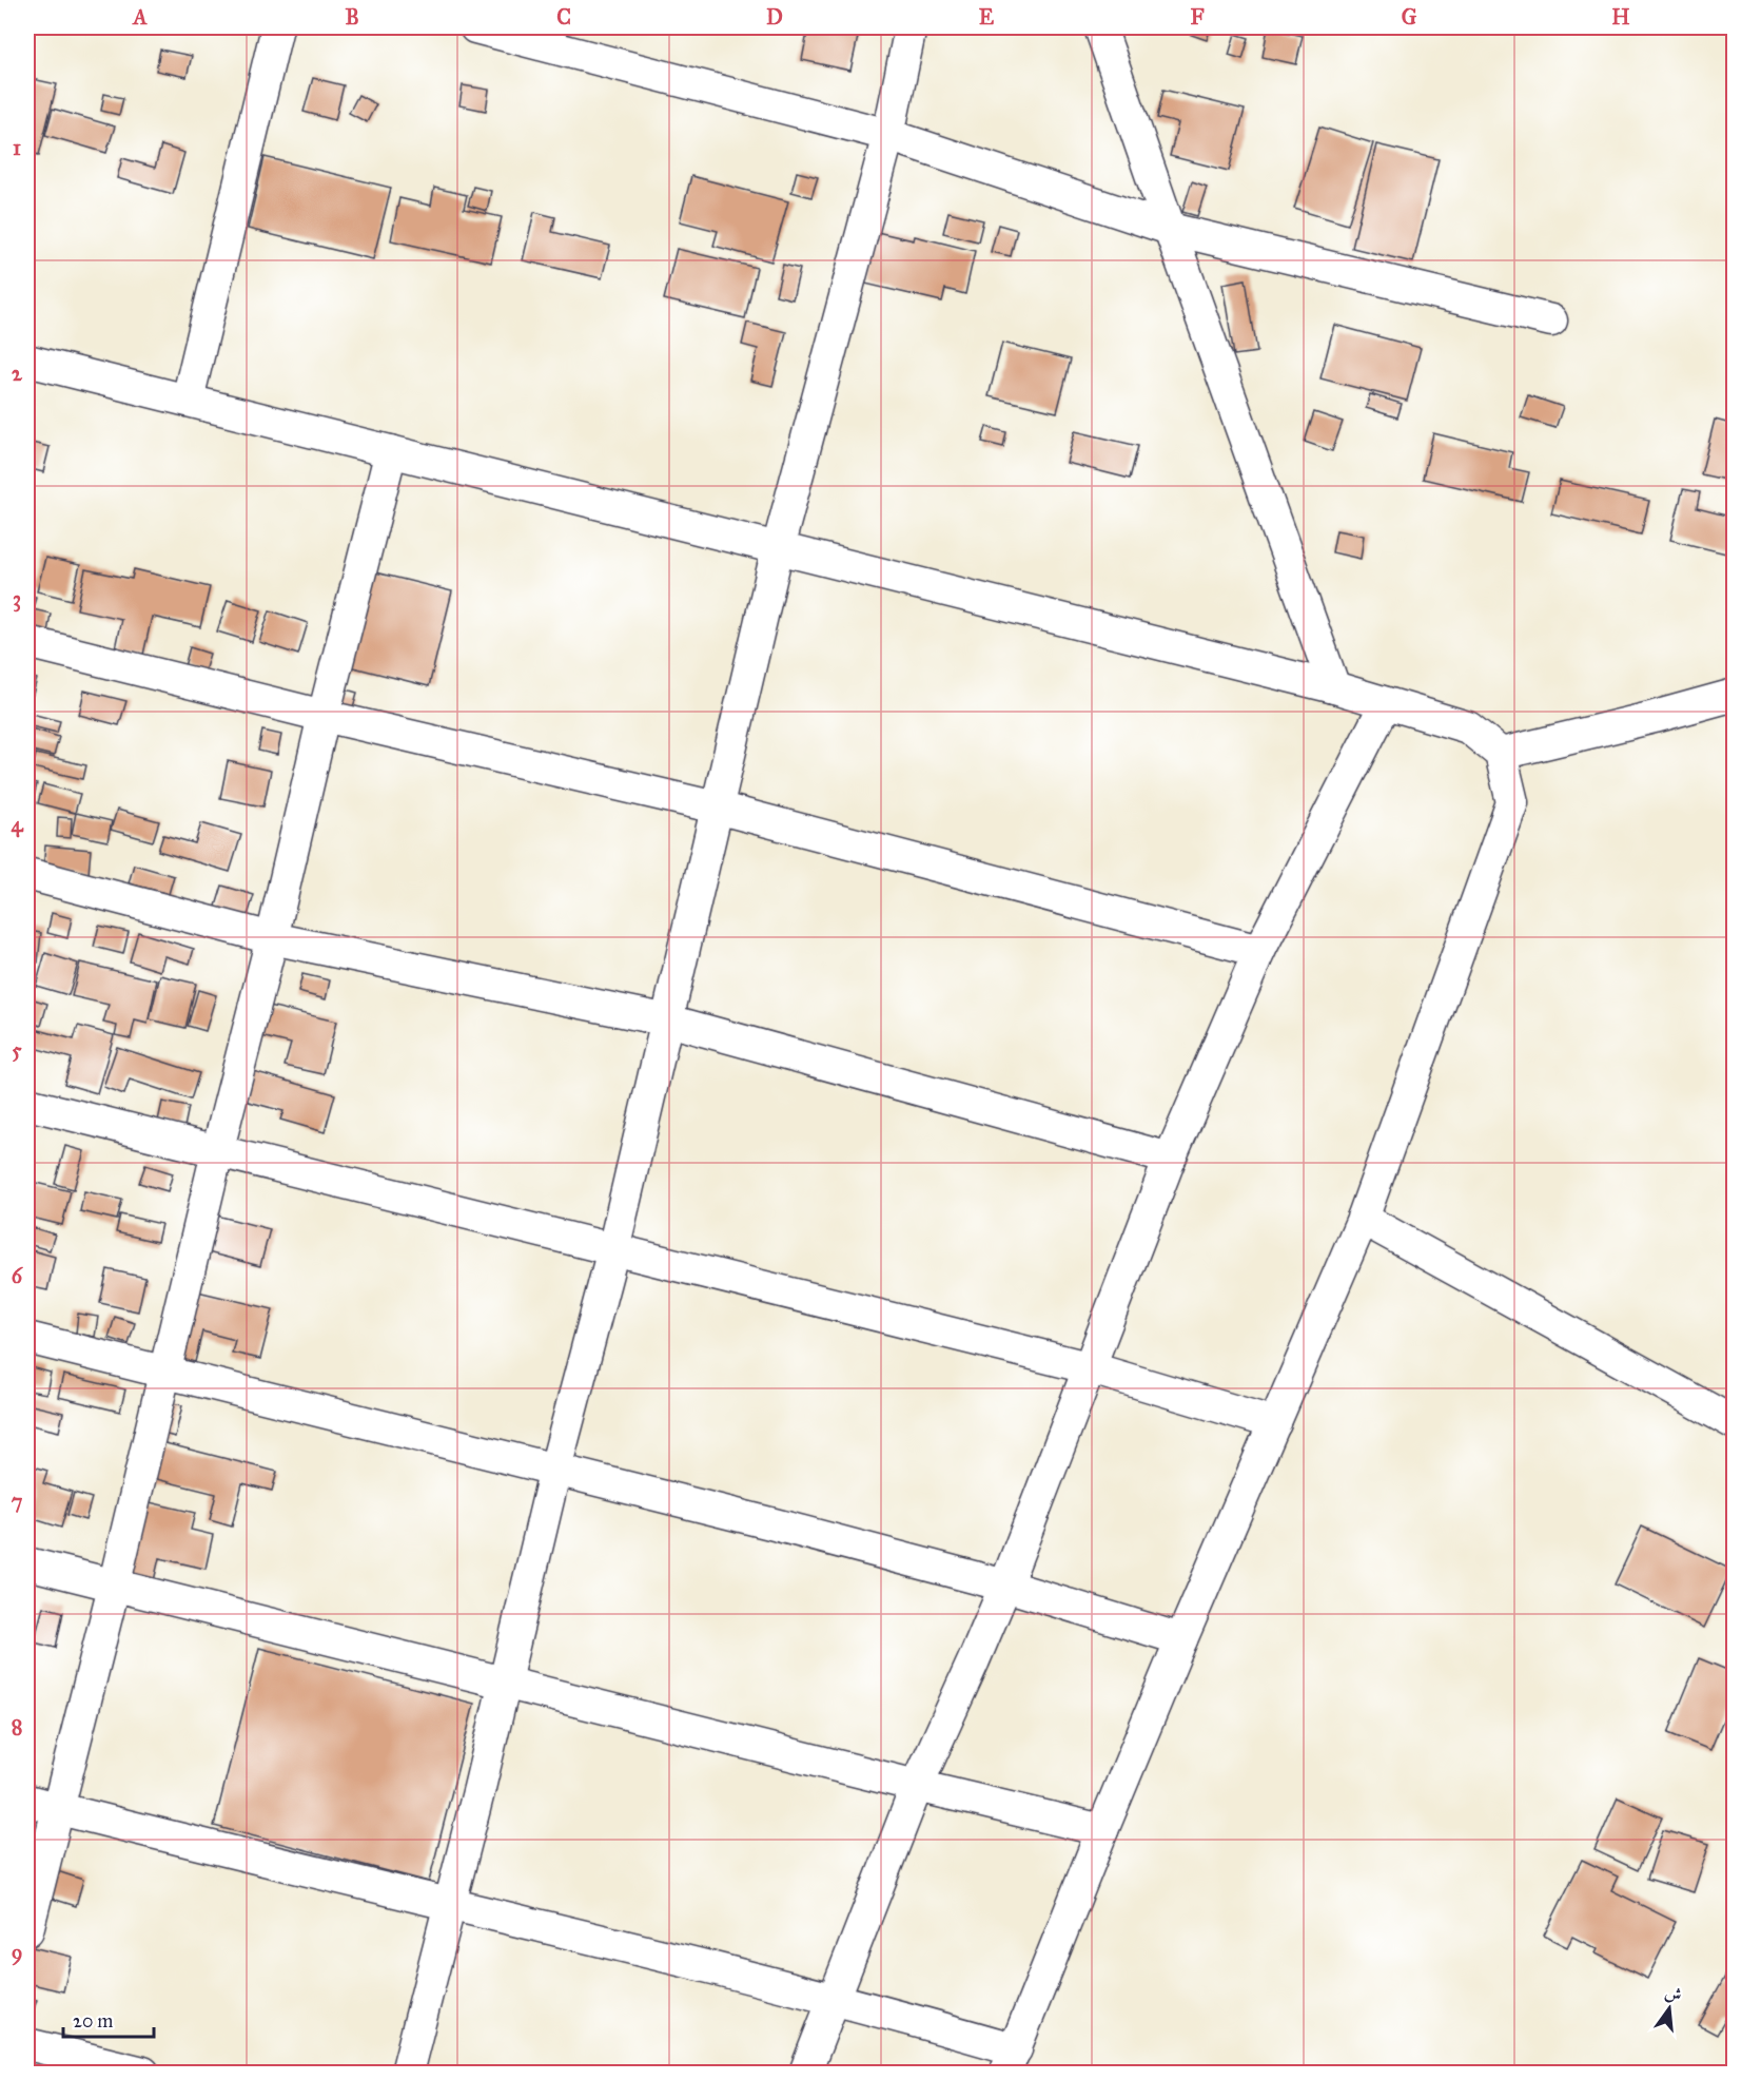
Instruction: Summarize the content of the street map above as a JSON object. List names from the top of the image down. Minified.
{"scale_bar":"20 m","north":"top","grid":{"columns":["A","B","C","D","E","F","G","H"],"rows":["1","2","3","4","5","6","7","8","9"]}}
